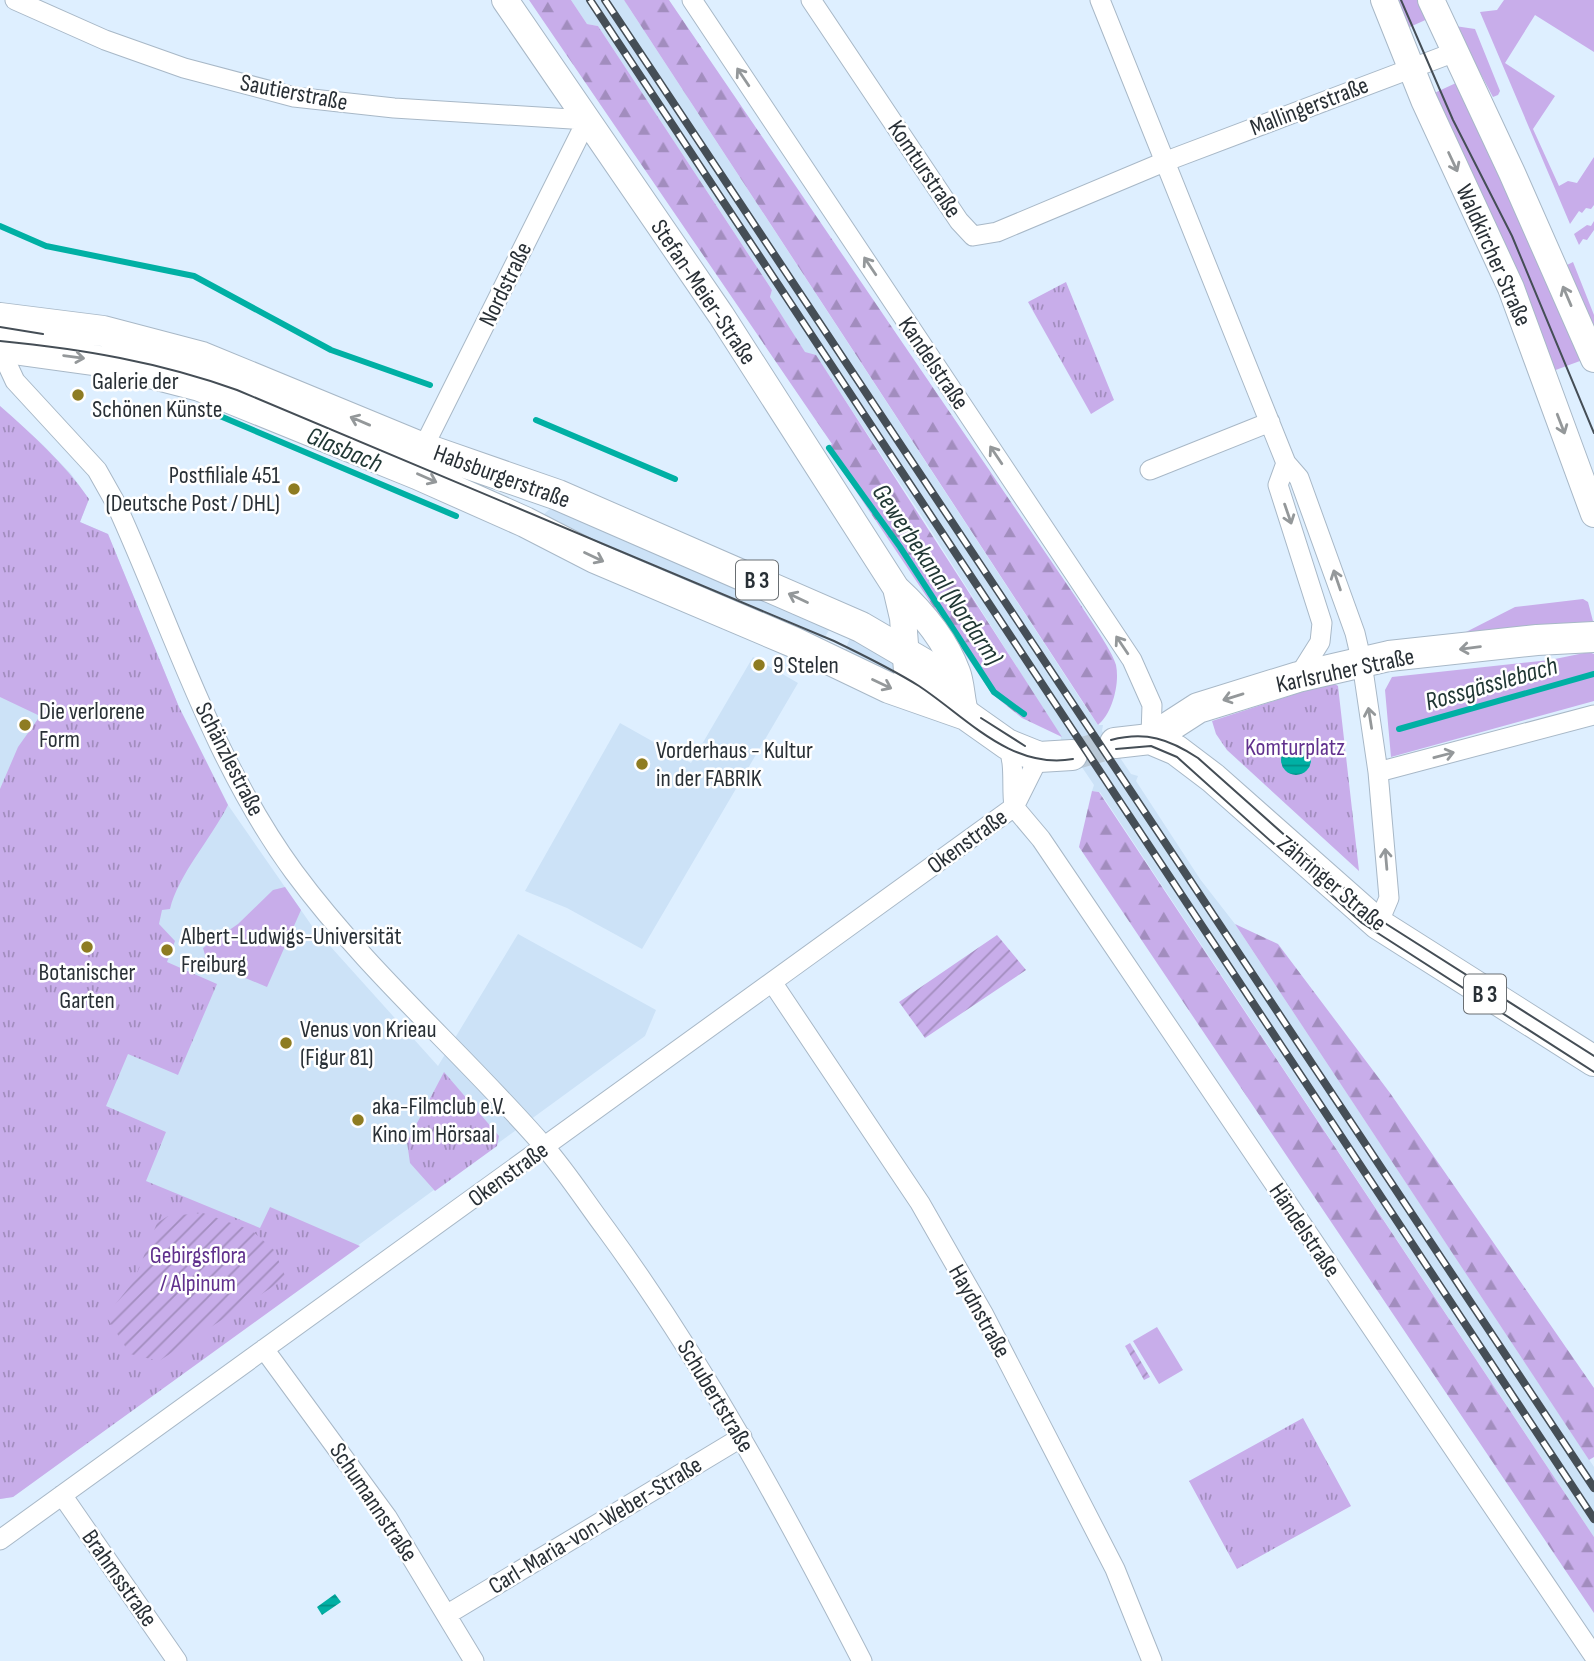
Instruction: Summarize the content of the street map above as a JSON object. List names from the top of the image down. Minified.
{"streets":{"main road":["Waldkircher Straße","Stefan-Meier-Straße","Habsburgerstraße","B 3","Karlsruher Straße","Zähringer Straße"],"street":["Sautierstraße","Mallingerstraße","Komturstraße","Nordstraße","Kandelstraße","Schänzlestraße","Okenstraße","Händelstraße","Haydnstraße","Schubertstraße","Schumannstraße","Carl-Maria-von-Weber-Straße","Brahmsstraße"]},"crossings":[["Sautierstraße","Nordstraße"],["Sautierstraße","Stefan-Meier-Straße"],["Mallingerstraße","Komturstraße"],["Mallingerstraße","Waldkircher Straße"],["Nordstraße","Stefan-Meier-Straße"],["Nordstraße","Habsburgerstraße"],["Stefan-Meier-Straße","Habsburgerstraße"],["Kandelstraße","Karlsruher Straße"],["Kandelstraße","Zähringer Straße"],["Habsburgerstraße","Schänzlestraße"],["Habsburgerstraße","Okenstraße"],["Karlsruher Straße","Zähringer Straße"],["Schänzlestraße","Okenstraße"],["Schänzlestraße","Schubertstraße"],["Okenstraße","Händelstraße"],["Okenstraße","Haydnstraße"],["Okenstraße","Schubertstraße"],["Okenstraße","Schumannstraße"],["Okenstraße","Brahmsstraße"],["Schubertstraße","Carl-Maria-von-Weber-Straße"],["Schumannstraße","Carl-Maria-von-Weber-Straße"]],"one_way":["Kandelstraße","Karlsruher Straße"],"water":["Glasbach","Gewerbekanal (Nordarm)","Rossgässlebach"],"parks":["Komturplatz","Gebirgsflora / Alpinum"],"places":["Galerie der Schönen Künste","Postfiliale 451 (Deutsche Post / DHL)","9 Stelen","Die verlorene Form","Vorderhaus - Kultur in der FABRIK","Botanischer Garten","Albert-Ludwigs-Universität Freiburg","Venus von Krieau (Figur 81)","aka-Filmclub e.V. Kino im Hörsaal"]}
